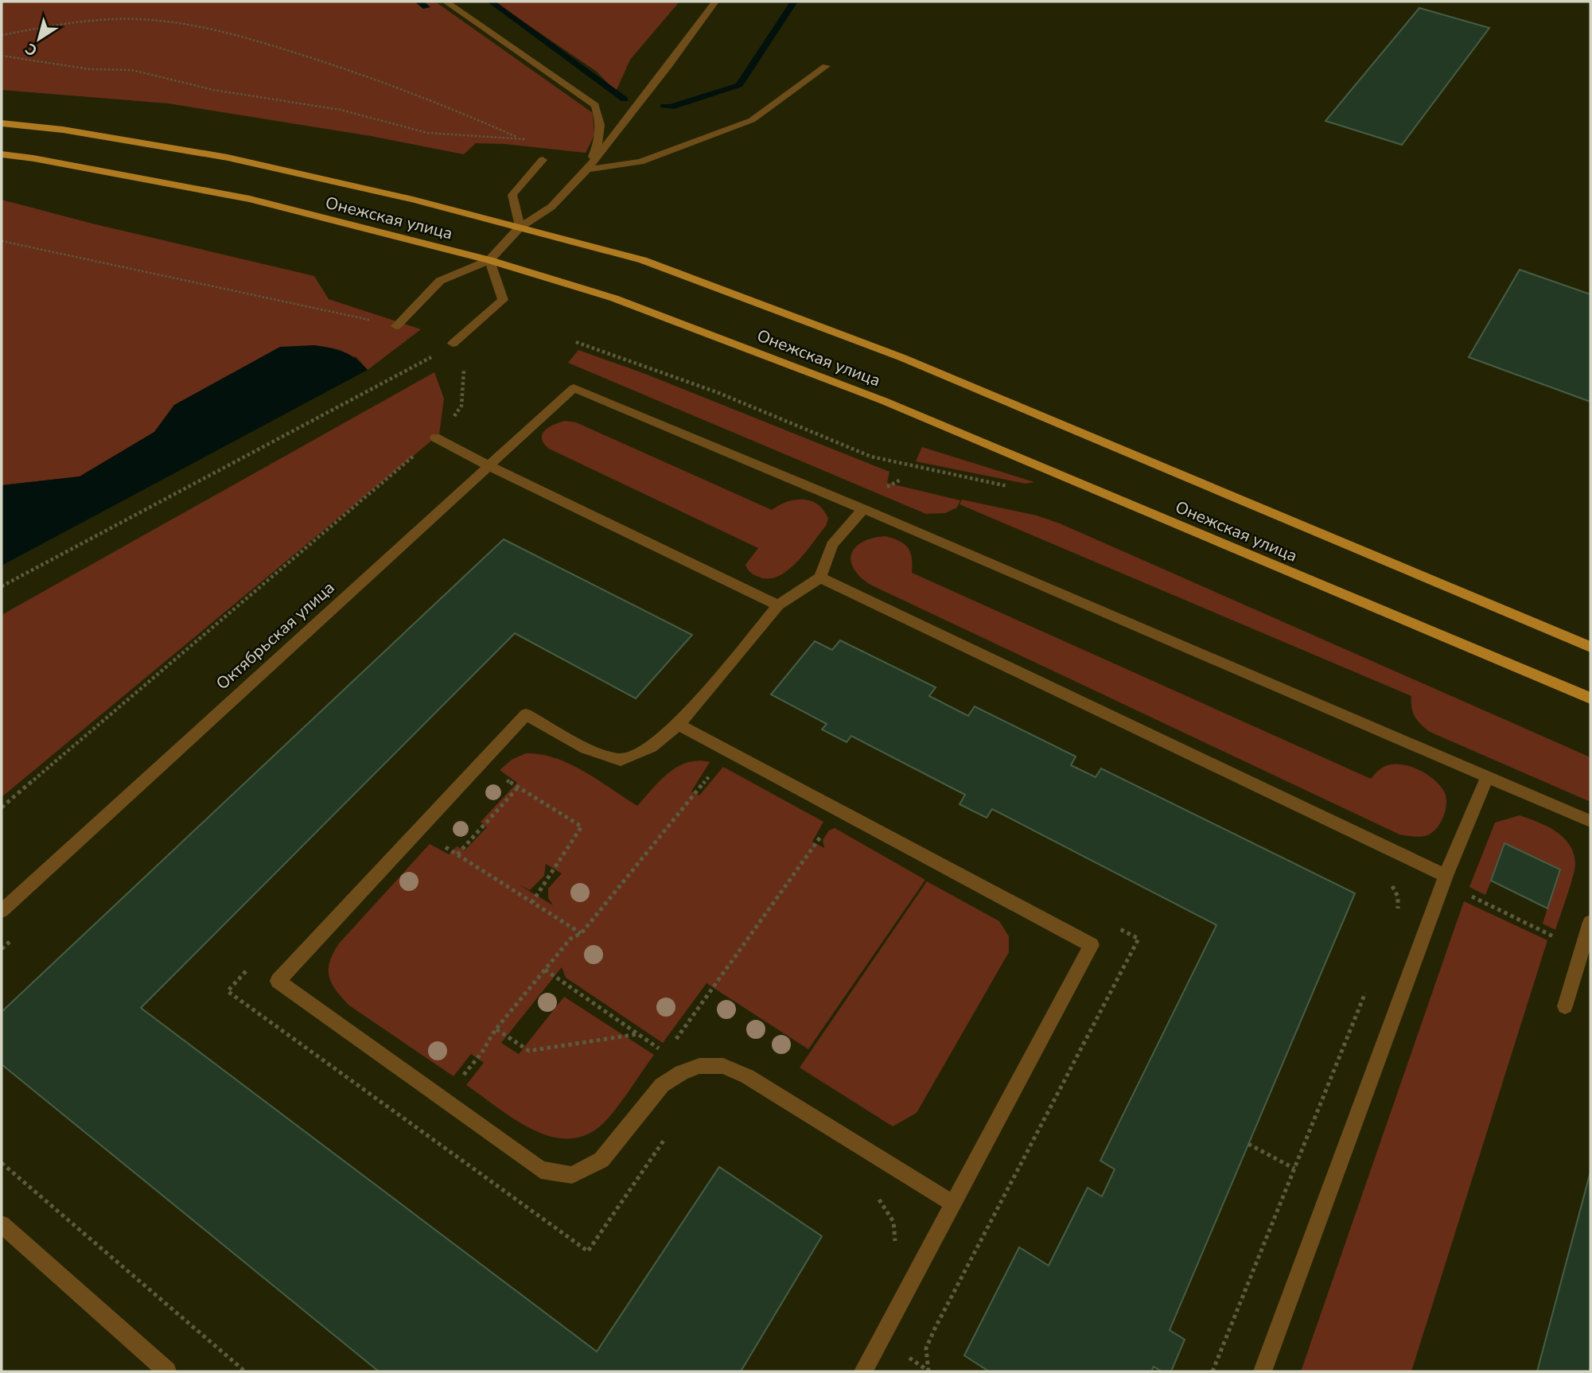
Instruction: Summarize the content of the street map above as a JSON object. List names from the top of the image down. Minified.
{"streets":{"main road":["Онежская улица"],"street":["Октябрьская улица"]},"north":"bottom left"}
